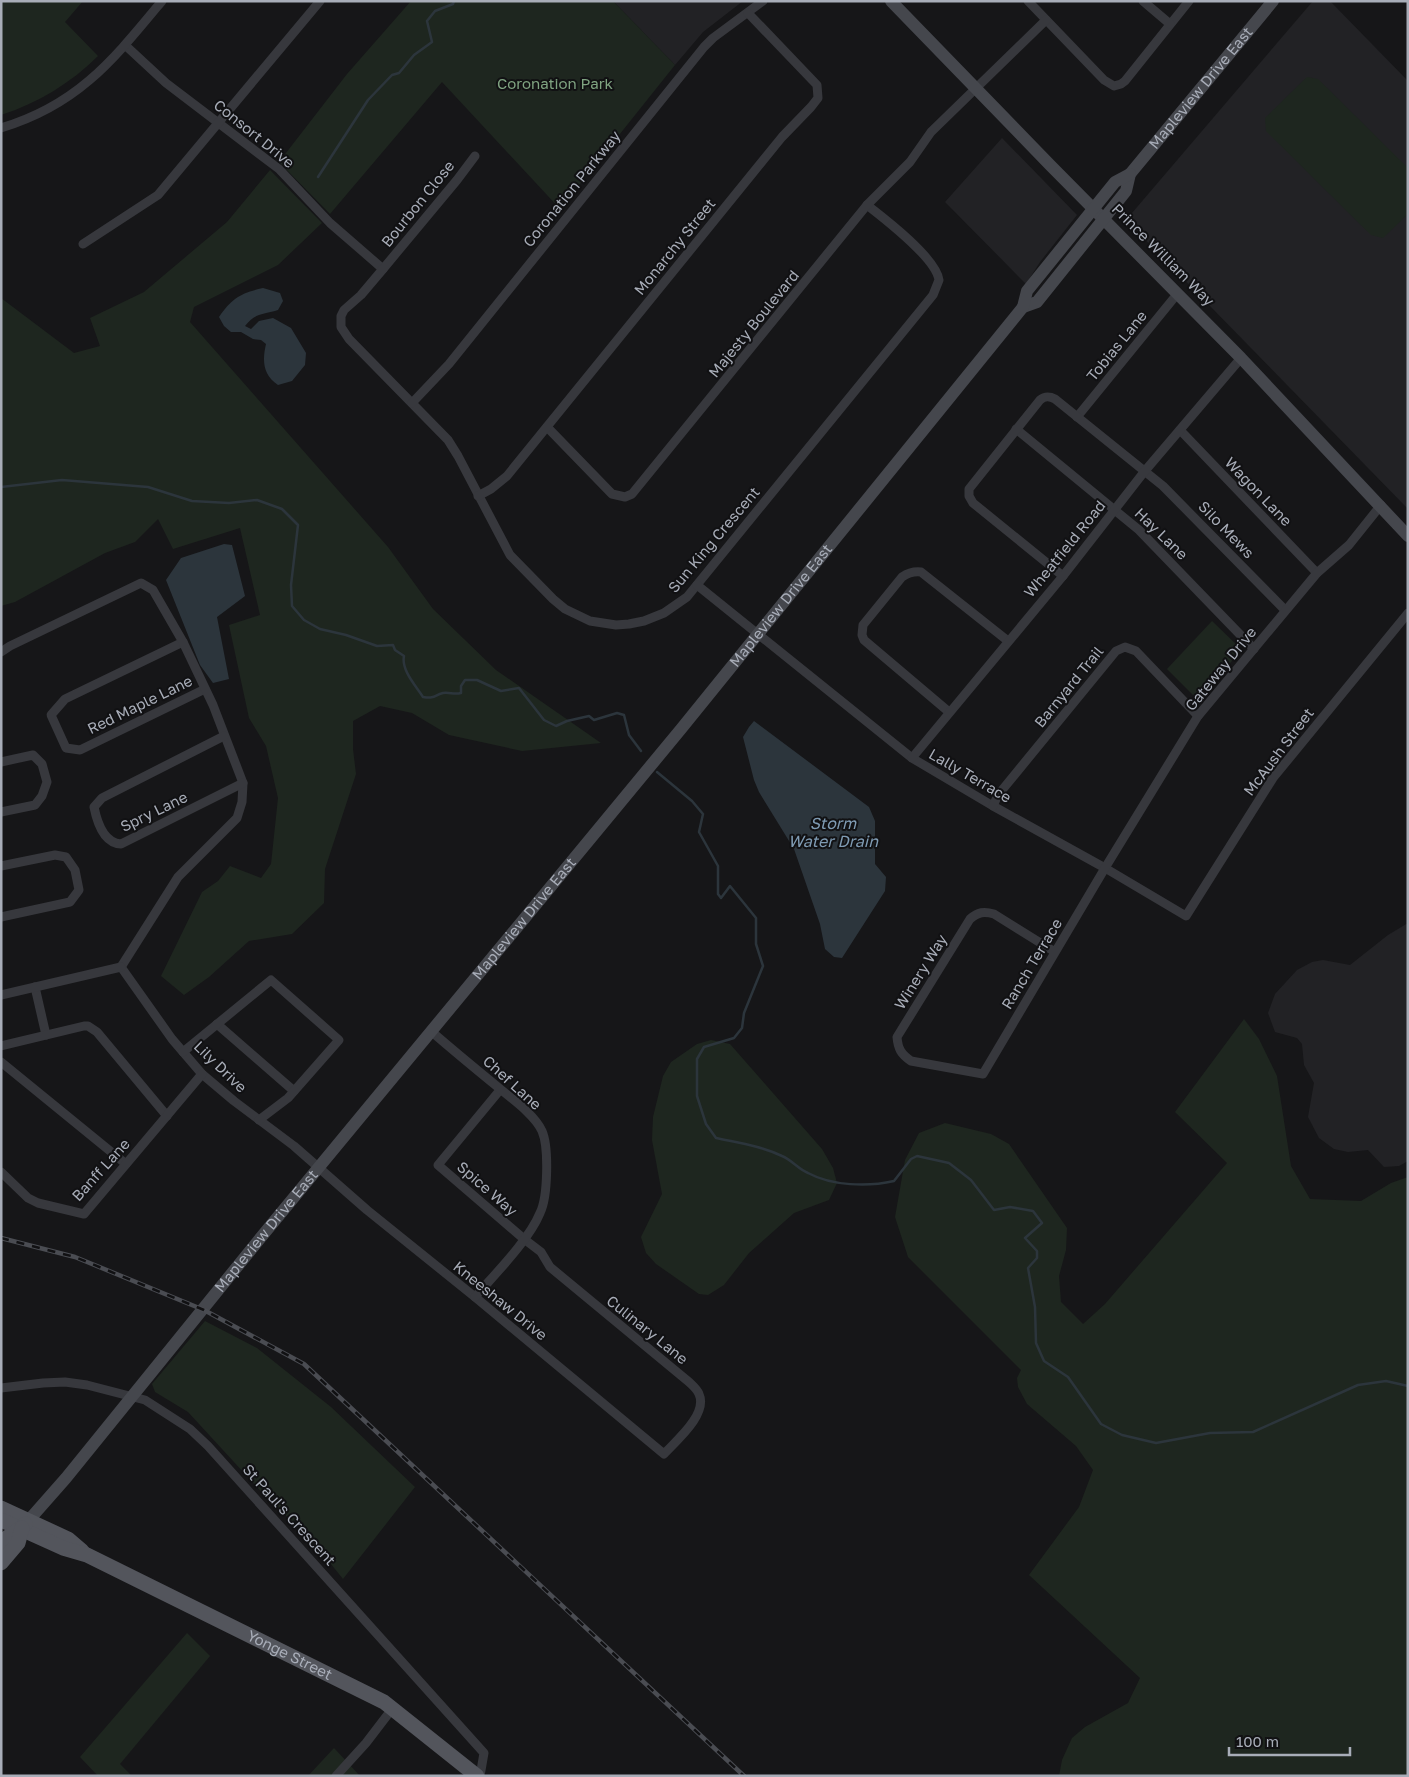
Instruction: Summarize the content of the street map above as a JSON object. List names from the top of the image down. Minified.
{"streets":{"main road":["Mapleview Drive East","Prince William Way","Yonge Street"],"street":["Consort Drive","Coronation Parkway","Bourbon Close","Monarchy Street","Majesty Boulevard","Tobias Lane","Wagon Lane","Silo Mews","Hay Lane","Sun King Crescent","Wheatfield Road","Gateway Drive","Barnyard Trail","Red Maple Lane","McAush Street","Lally Terrace","Spry Lane","Ranch Terrace","Winery Way","Lily Drive","Chef Lane","Banff Lane","Spice Way","Kneeshaw Drive","Culinary Lane","St Paul's Crescent"]},"crossings":[["Mapleview Drive East","Prince William Way"],["Mapleview Drive East","Lally Terrace"],["Mapleview Drive East","Lily Drive"],["Mapleview Drive East","Chef Lane"],["Mapleview Drive East","Kneeshaw Drive"],["Mapleview Drive East","St Paul's Crescent"],["Mapleview Drive East","Yonge Street"],["Consort Drive","Bourbon Close"],["Consort Drive","Sun King Crescent"],["Coronation Parkway","Monarchy Street"],["Coronation Parkway","Sun King Crescent"],["Bourbon Close","Sun King Crescent"],["Monarchy Street","Majesty Boulevard"],["Monarchy Street","Sun King Crescent"],["Prince William Way","Majesty Boulevard"],["Prince William Way","Tobias Lane"],["Prince William Way","Wheatfield Road"],["Prince William Way","Gateway Drive"],["Majesty Boulevard","Sun King Crescent"],["Tobias Lane","Silo Mews"],["Wagon Lane","Wheatfield Road"],["Wagon Lane","Gateway Drive"],["Silo Mews","Hay Lane"],["Silo Mews","Wheatfield Road"],["Silo Mews","Gateway Drive"],["Hay Lane","Wheatfield Road"],["Hay Lane","Gateway Drive"],["Sun King Crescent","Lally Terrace"],["Wheatfield Road","Lally Terrace"],["Gateway Drive","Barnyard Trail"],["Gateway Drive","Lally Terrace"],["Gateway Drive","Ranch Terrace"],["Barnyard Trail","Lally Terrace"],["McAush Street","Lally Terrace"],["Lally Terrace","Ranch Terrace"],["Ranch Terrace","Winery Way"],["Lily Drive","Banff Lane"],["Lily Drive","Kneeshaw Drive"],["Chef Lane","Spice Way"],["Chef Lane","Kneeshaw Drive"],["Chef Lane","Culinary Lane"],["Spice Way","Culinary Lane"],["Kneeshaw Drive","Culinary Lane"],["St Paul's Crescent","Yonge Street"]],"water":["Storm Water Drain"],"parks":["Coronation Park"],"scale_bar":"100 m"}
